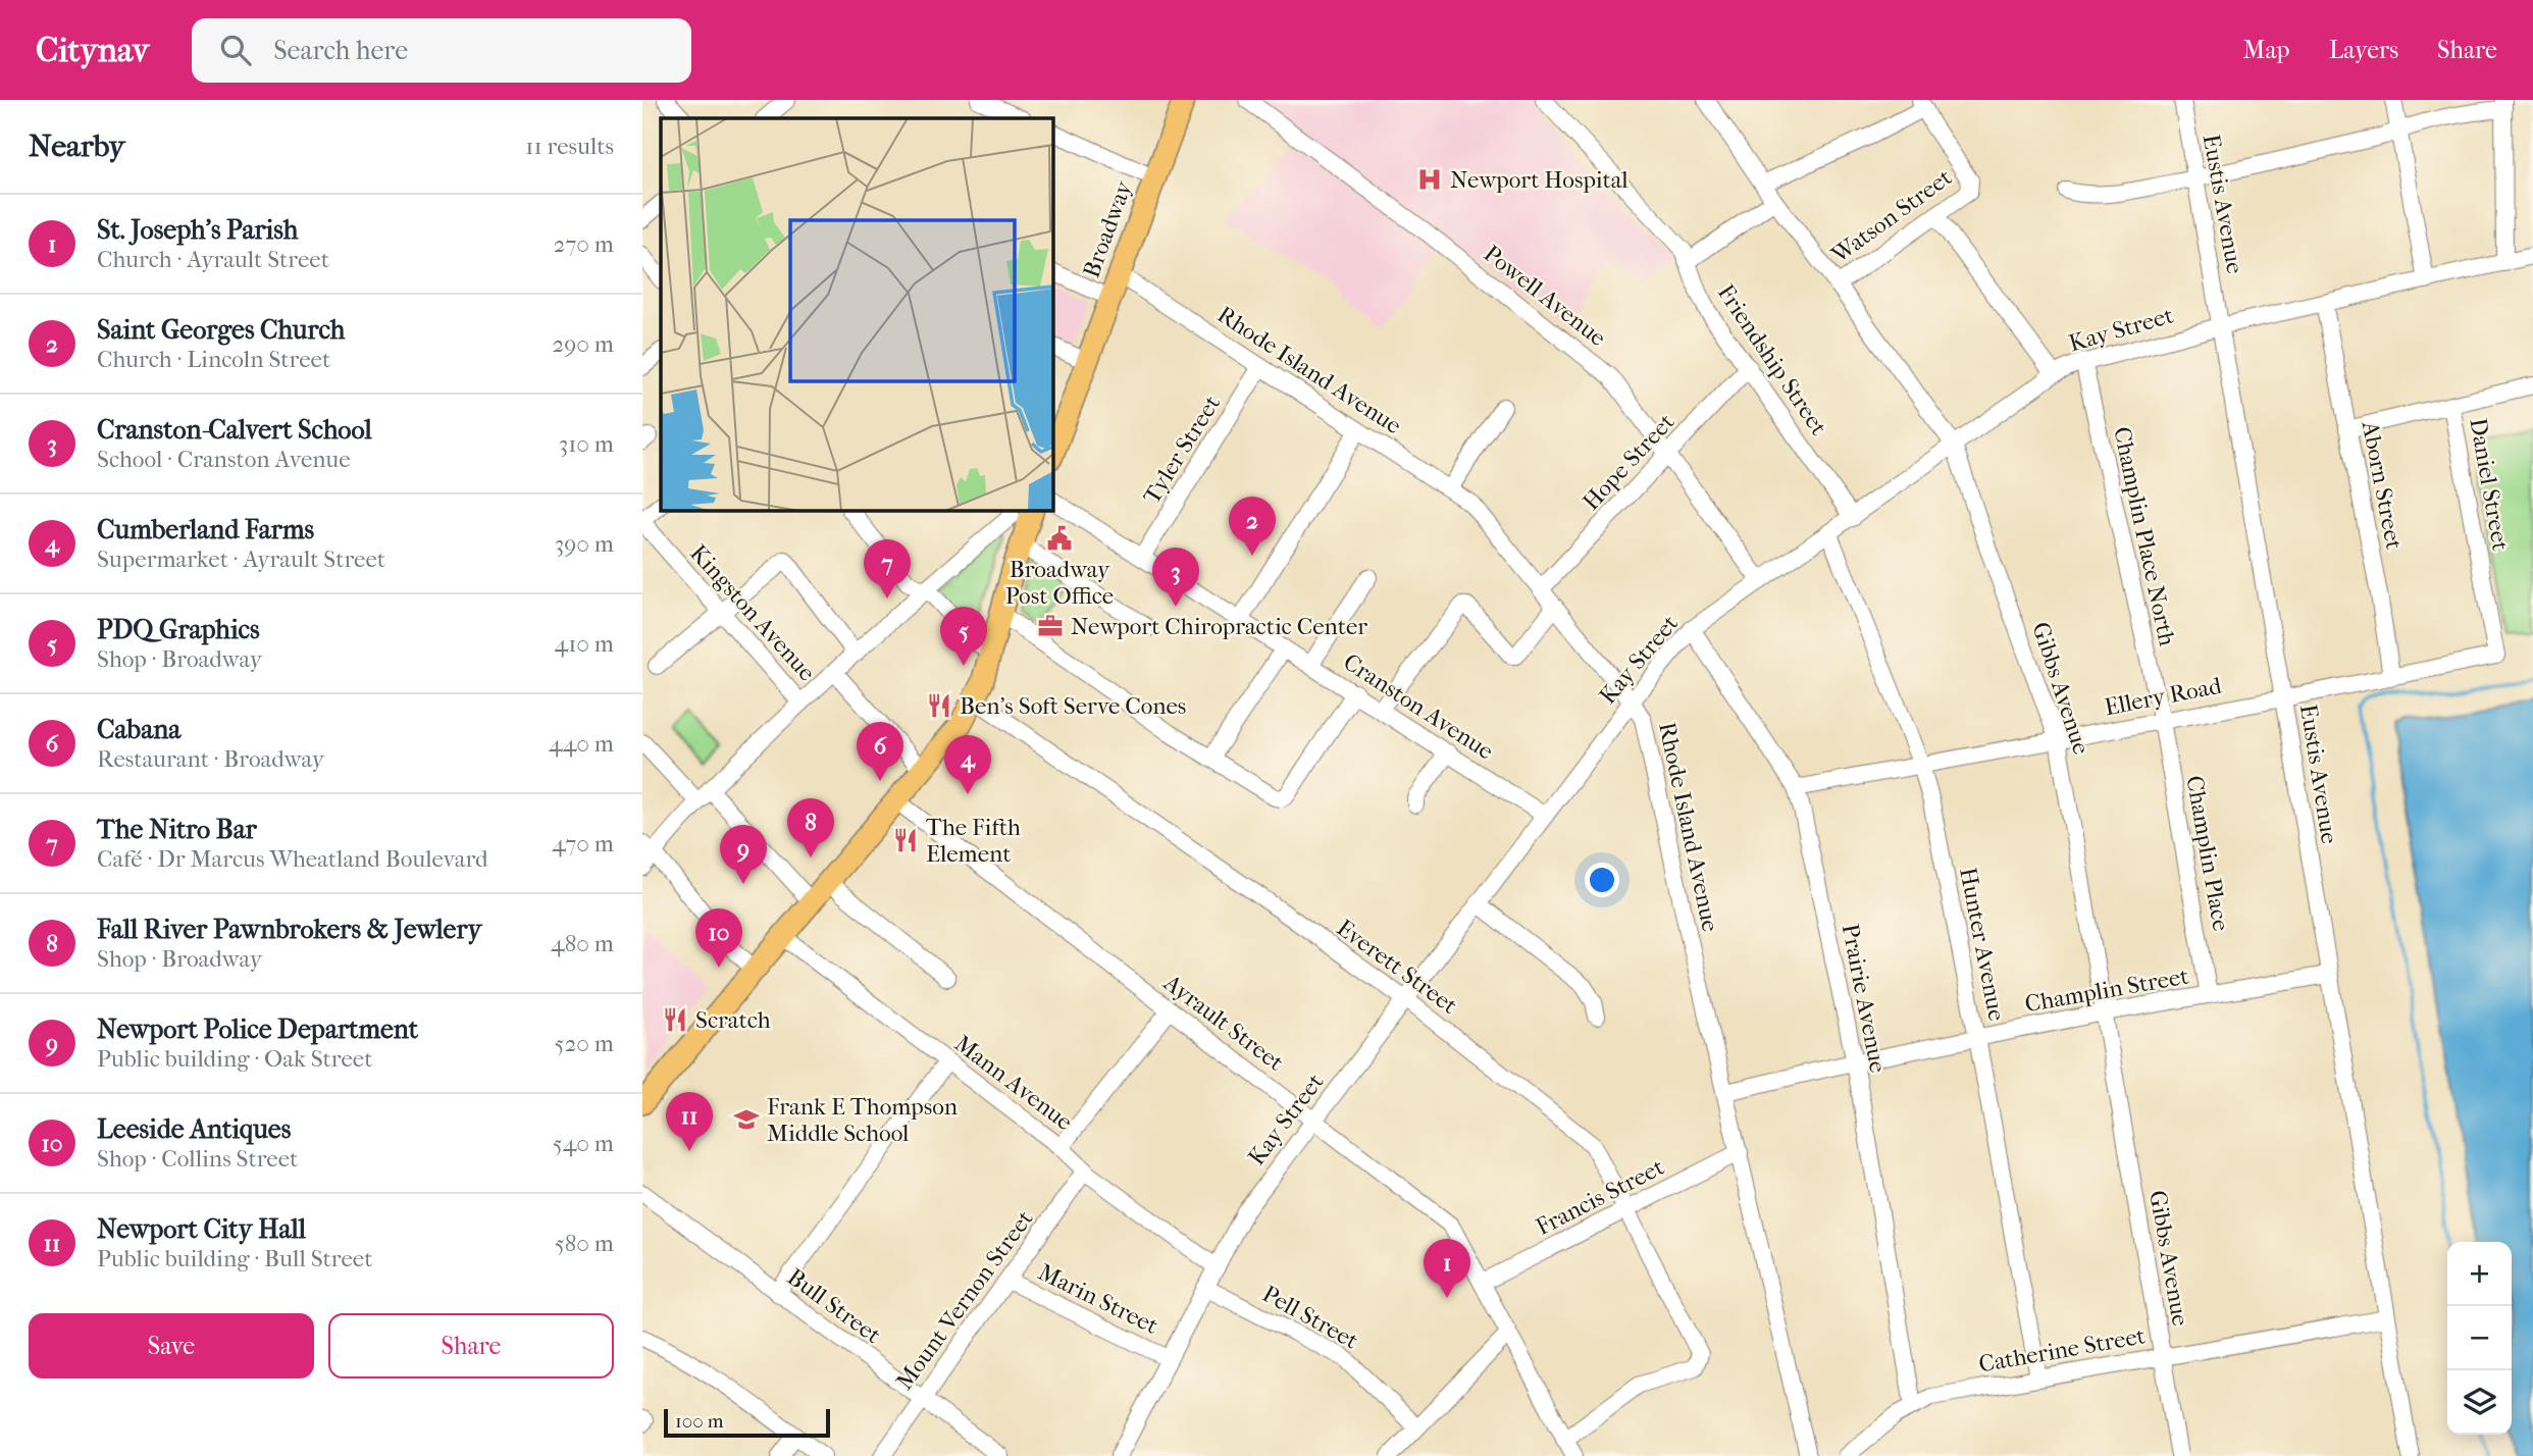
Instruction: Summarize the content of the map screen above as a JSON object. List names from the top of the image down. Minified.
{"streets":{"main road":["Broadway"],"street":["Eustis Avenue","Watson Street","Powell Avenue","Kay Street","Friendship Street","Rhode Island Avenue","Tyler Street","Hope Street","Daniel Street","Aborn Street","Champlin Place North","Kingston Avenue","Gibbs Avenue","Ellery Road","Cranston Avenue","Champlin Place","Hunter Avenue","Everett Street","Champlin Street","Prairie Avenue","Ayrault Street","Mann Avenue","Francis Street","Marin Street","Mount Vernon Street","Bull Street","Pell Street","Catherine Street"]},"crossings":[["Eustis Avenue","Kay Street"],["Eustis Avenue","Ellery Road"],["Eustis Avenue","Champlin Street"],["Eustis Avenue","Catherine Street"],["Watson Street","Gibbs Avenue"],["Broadway","Rhode Island Avenue"],["Powell Avenue","Kay Street"],["Powell Avenue","Hope Street"],["Kay Street","Friendship Street"],["Kay Street","Rhode Island Avenue"],["Kay Street","Aborn Street"],["Kay Street","Champlin Place North"],["Kay Street","Gibbs Avenue"],["Kay Street","Cranston Avenue"],["Kay Street","Hunter Avenue"],["Kay Street","Everett Street"],["Kay Street","Prairie Avenue"],["Kay Street","Ayrault Street"],["Kay Street","Mann Avenue"],["Kay Street","Marin Street"],["Kay Street","Pell Street"],["Friendship Street","Hope Street"],["Rhode Island Avenue","Tyler Street"],["Rhode Island Avenue","Hope Street"],["Rhode Island Avenue","Champlin Street"],["Rhode Island Avenue","Francis Street"],["Tyler Street","Cranston Avenue"],["Daniel Street","Ellery Road"],["Aborn Street","Ellery Road"],["Champlin Place North","Ellery Road"],["Champlin Place North","Champlin Place"],["Gibbs Avenue","Ellery Road"],["Gibbs Avenue","Champlin Street"],["Gibbs Avenue","Catherine Street"],["Ellery Road","Champlin Place"],["Ellery Road","Hunter Avenue"],["Ellery Road","Prairie Avenue"],["Champlin Place","Champlin Street"],["Hunter Avenue","Champlin Street"],["Hunter Avenue","Catherine Street"],["Everett Street","Ayrault Street"],["Everett Street","Francis Street"],["Champlin Street","Prairie Avenue"],["Prairie Avenue","Catherine Street"],["Ayrault Street","Francis Street"],["Mann Avenue","Mount Vernon Street"],["Marin Street","Mount Vernon Street"],["Mount Vernon Street","Bull Street"]],"places":{"hospital":["Newport Hospital"],"public building":["Broadway Post Office"],"office":["Newport Chiropractic Center"],"restaurant":["Ben's Soft Serve Cones","The Fifth Element","Scratch"],"school or university":["Frank E Thompson Middle School"]},"scale_bar":"100 m","page":{"header":"Citynav","search":"Search here","nav":["Map","Layers","Share"],"heading":["Nearby","11 results"],"list":[{"mark":"1","name":"St. Joseph's Parish","note":"Church · Ayrault Street","value":"270 m"},{"mark":"2","name":"Saint Georges Church","note":"Church · Lincoln Street","value":"290 m"},{"mark":"3","name":"Cranston-Calvert School","note":"School · Cranston Avenue","value":"310 m"},{"mark":"4","name":"Cumberland Farms","note":"Supermarket · Ayrault Street","value":"390 m"},{"mark":"5","name":"PDQ Graphics","note":"Shop · Broadway","value":"410 m"},{"mark":"6","name":"Cabana","note":"Restaurant · Broadway","value":"440 m"},{"mark":"7","name":"The Nitro Bar","note":"Café · Dr Marcus Wheatland Boulevard","value":"470 m"},{"mark":"8","name":"Fall River Pawnbrokers & Jewlery","note":"Shop · Broadway","value":"480 m"},{"mark":"9","name":"Newport Police Department","note":"Public building · Oak Street","value":"520 m"},{"mark":"10","name":"Leeside Antiques","note":"Shop · Collins Street","value":"540 m"},{"mark":"11","name":"Newport City Hall","note":"Public building · Bull Street","value":"580 m"}],"pins":["2","7","3","5","6","4","8","9","10","11","1"],"map_buttons":["+","−"],"buttons":["Save","Share"],"scale":"100 m"}}
